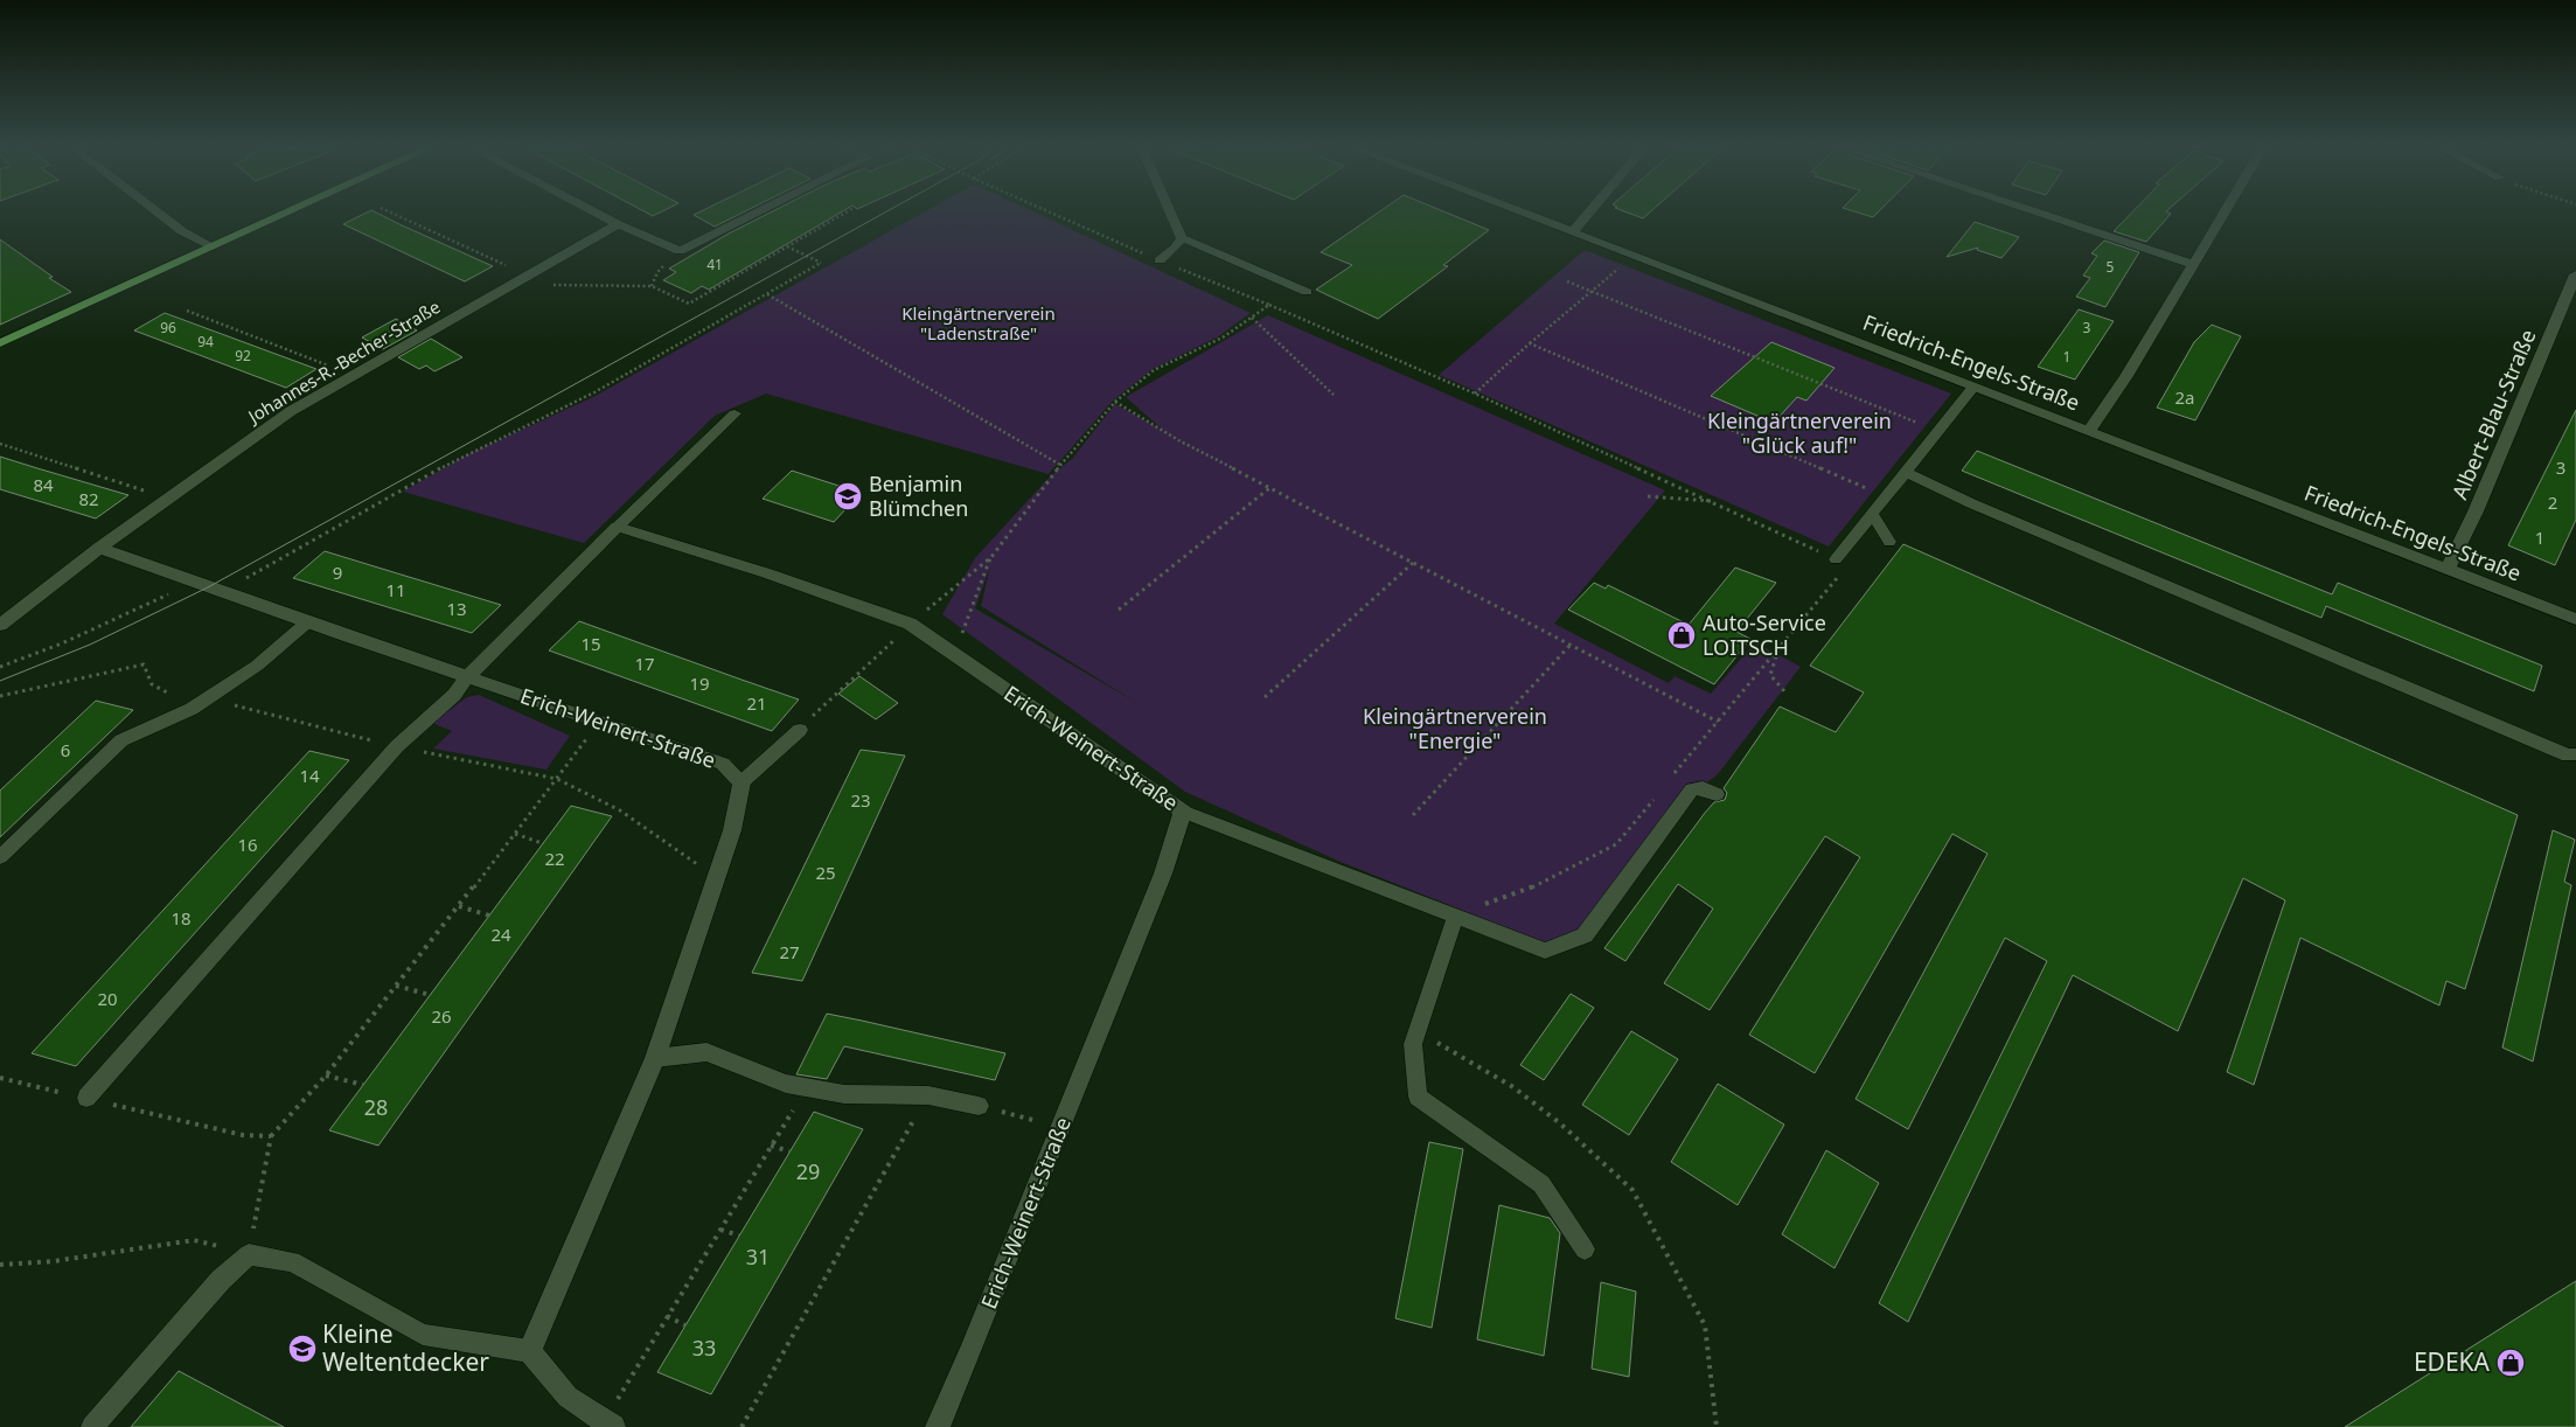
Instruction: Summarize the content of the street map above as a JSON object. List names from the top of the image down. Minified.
{"streets":{"street":["Johannes-R.-Becher-Straße","Friedrich-Engels-Straße","Albert-Blau-Straße","Erich-Weinert-Straße"]},"crossings":[["Johannes-R.-Becher-Straße","Erich-Weinert-Straße"],["Friedrich-Engels-Straße","Albert-Blau-Straße"]],"parks":["Kleingärtnerverein \"Ladenstraße\"","Kleingärtnerverein \"Glück auf!\"","Kleingärtnerverein \"Energie\""],"places":{"school or university":["Benjamin Blümchen","Kleine Weltentdecker"],"shop":["Auto-Service LOITSCH","EDEKA"]},"house_numbers":["41","5","96","3","94","92","1","2a","3","84","82","2","1","9","11","13","15","17","19","21","6","14","23","16","22","25","18","24","27","20","26","28","29","31","33"]}
